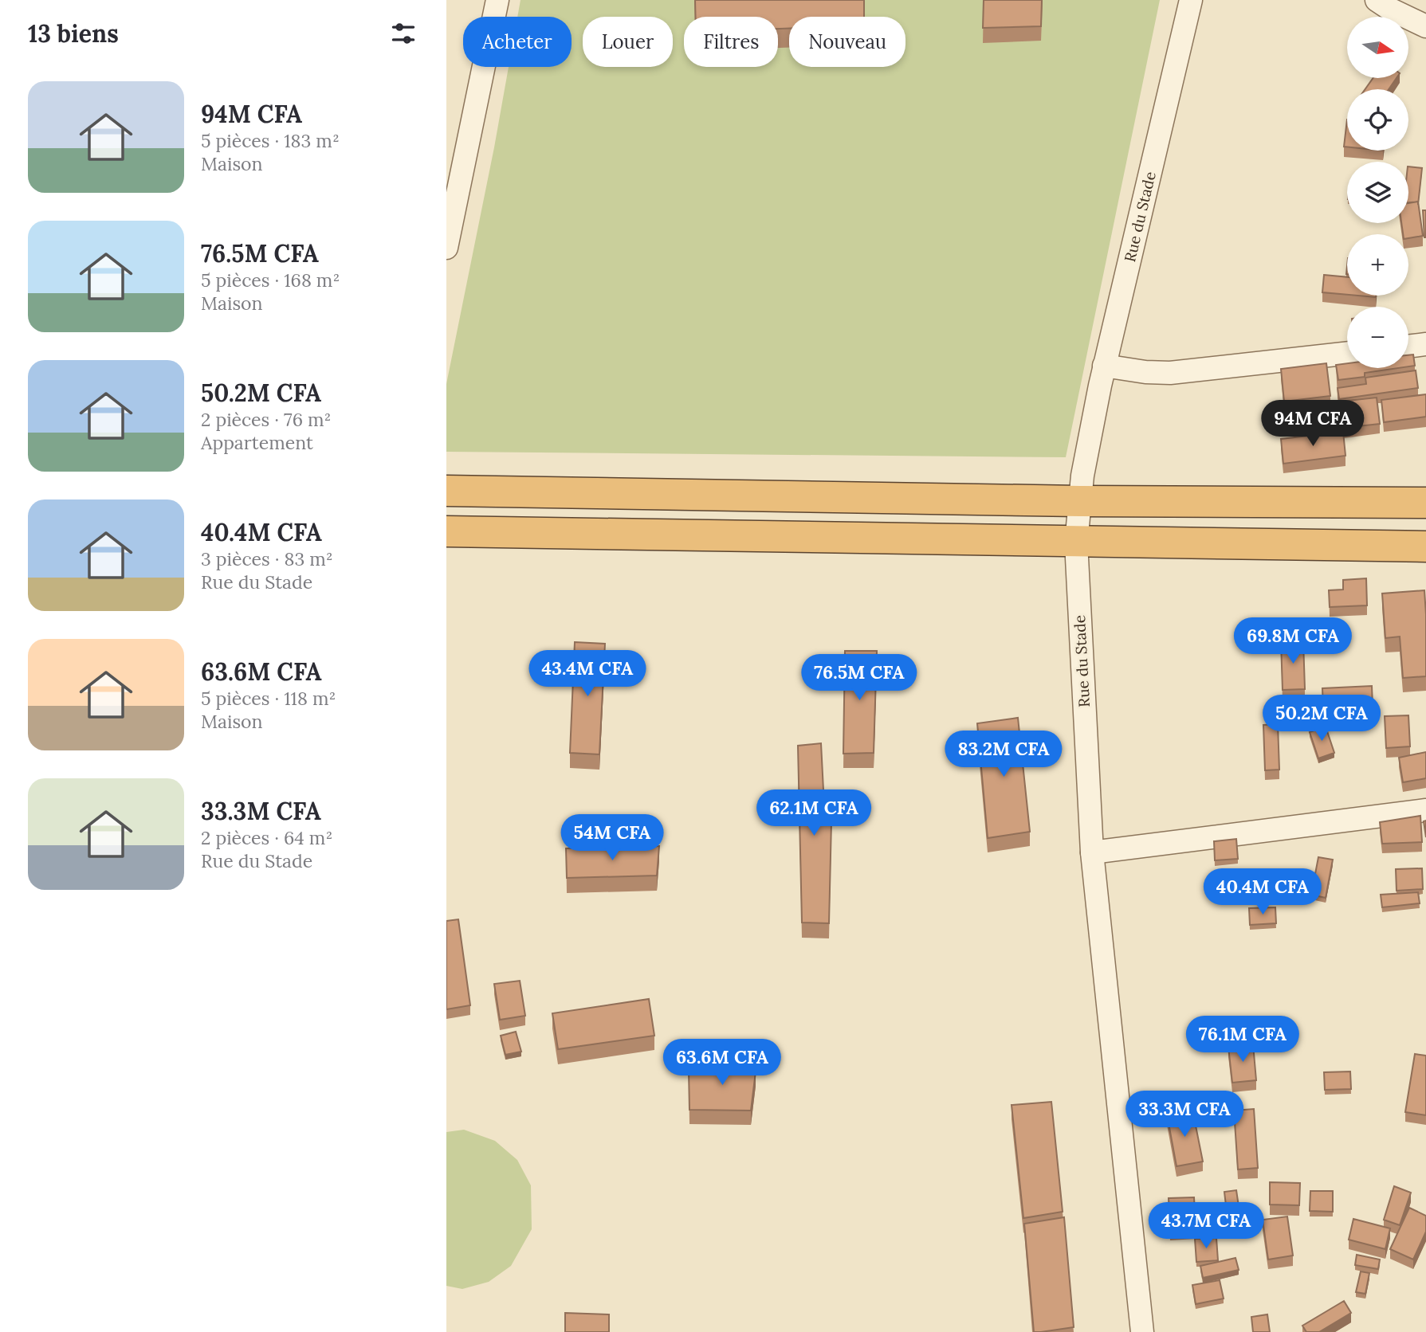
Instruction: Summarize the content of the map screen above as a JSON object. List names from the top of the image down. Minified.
{"streets":{"street":["Rue du Stade"]},"north":"right","page":{"heading":"13 biens","map_buttons":["+","−"],"chip":["Acheter","Louer","Filtres","Nouveau"],"list":[{"name":"94M CFA","note":"5 pièces · 183 m² · Maison"},{"name":"76.5M CFA","note":"5 pièces · 168 m² · Maison"},{"name":"50.2M CFA","note":"2 pièces · 76 m² · Appartement"},{"name":"40.4M CFA","note":"3 pièces · 83 m² · Rue du Stade"},{"name":"63.6M CFA","note":"5 pièces · 118 m² · Maison"},{"name":"33.3M CFA","note":"2 pièces · 64 m² · Rue du Stade"}],"price":["94M CFA","69.8M CFA","43.4M CFA","76.5M CFA","50.2M CFA","83.2M CFA","62.1M CFA","54M CFA","40.4M CFA","76.1M CFA","63.6M CFA","33.3M CFA","43.7M CFA"]}}
